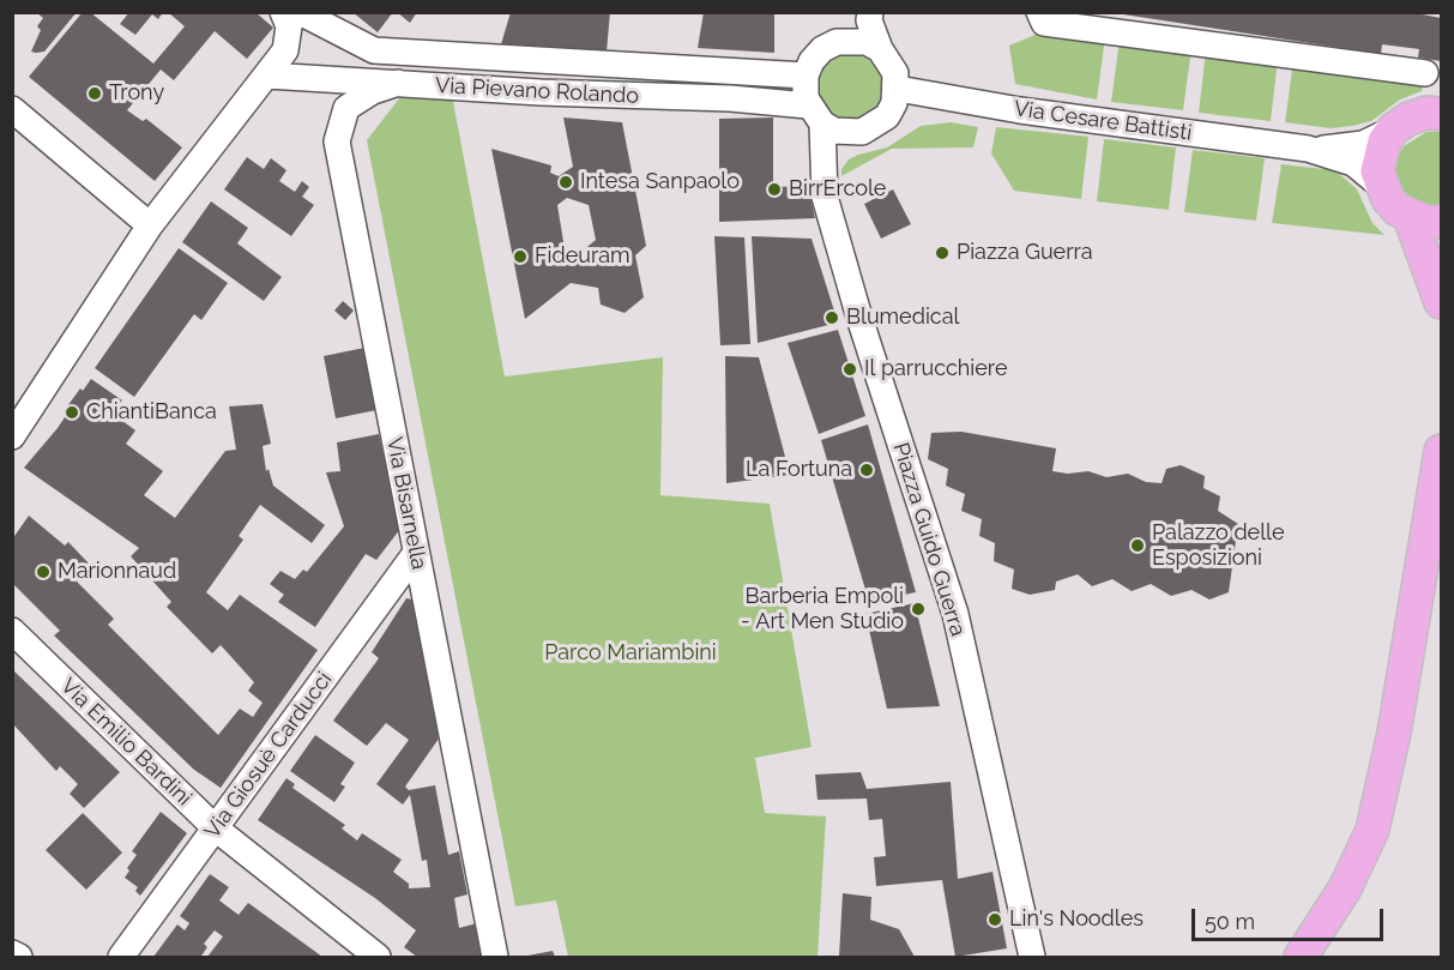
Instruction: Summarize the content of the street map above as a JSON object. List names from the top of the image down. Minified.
{"streets":{"street":["Via Pievano Rolando","Via Cesare Battisti","Via Bisarnella","Piazza Guido Guerra","Via Emilio Bardini","Via Giosuè Carducci"]},"crossings":[["Via Pievano Rolando","Via Cesare Battisti"],["Via Pievano Rolando","Via Bisarnella"],["Via Pievano Rolando","Piazza Guido Guerra"],["Via Cesare Battisti","Piazza Guido Guerra"],["Via Bisarnella","Via Giosuè Carducci"],["Via Emilio Bardini","Via Giosuè Carducci"]],"parks":["Parco Mariambini"],"places":["Trony","Intesa Sanpaolo","BirrErcole","Piazza Guerra","Fideuram","Blumedical","Il parrucchiere","ChiantiBanca","La Fortuna","Palazzo delle Esposizioni","Marionnaud","Barberia Empoli - Art Men Studio","Lin's Noodles"],"scale_bar":"50 m"}
